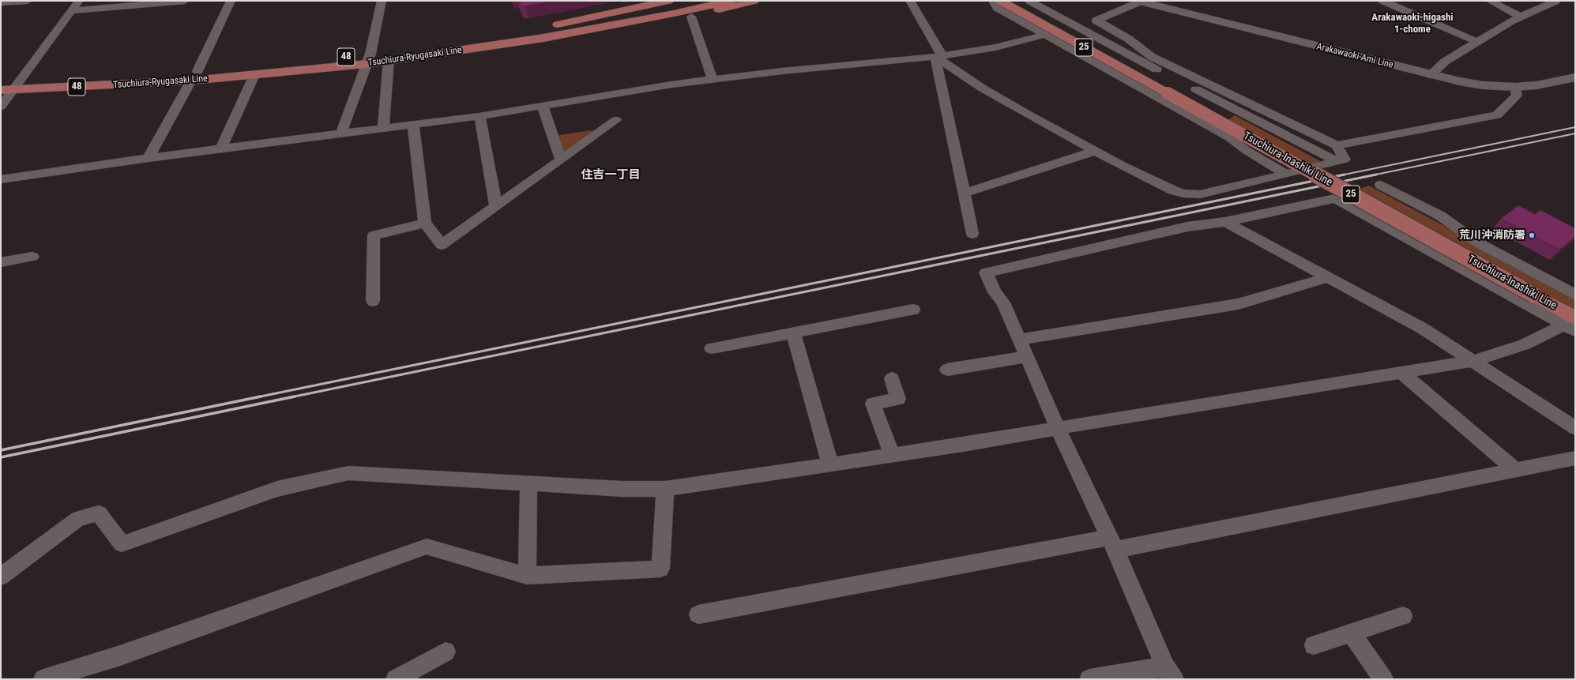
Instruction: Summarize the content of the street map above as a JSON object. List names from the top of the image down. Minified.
{"streets":{"main road":["25","Arakawaoki-Ami Line","48","Tsuchiura-Ryugasaki Line","Tsuchiura-Inashiki Line"]},"districts":["Arakawaoki-higashi 1-chome","住吉一丁目"],"places":["荒川沖消防署"]}
